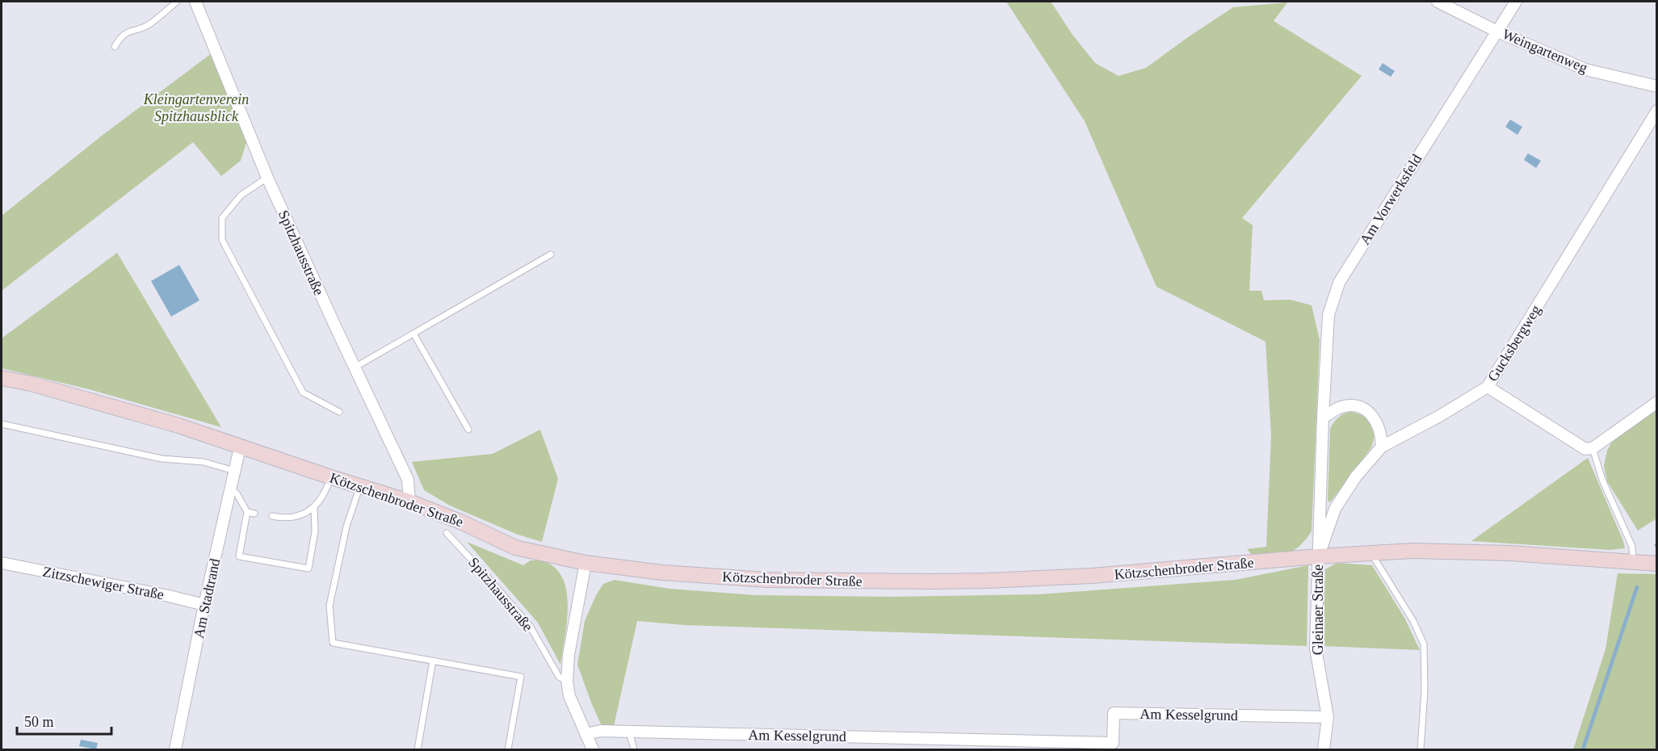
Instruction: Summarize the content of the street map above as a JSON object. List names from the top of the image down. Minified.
{"streets":{"street":["Weingartenweg","Am Vorwerksfeld","Spitzhausstraße","Gucksbergweg","Kötzschenbroder Straße","Zitzschewiger Straße","Am Stadtrand","Gleinaer Straße","Am Kesselgrund"]},"crossings":[["Weingartenweg","Am Vorwerksfeld"],["Am Vorwerksfeld","Gucksbergweg"],["Am Vorwerksfeld","Kötzschenbroder Straße"],["Am Vorwerksfeld","Gleinaer Straße"],["Spitzhausstraße","Kötzschenbroder Straße"],["Spitzhausstraße","Am Kesselgrund"],["Gucksbergweg","Kötzschenbroder Straße"],["Gucksbergweg","Gleinaer Straße"],["Kötzschenbroder Straße","Am Stadtrand"],["Kötzschenbroder Straße","Gleinaer Straße"],["Zitzschewiger Straße","Am Stadtrand"],["Gleinaer Straße","Am Kesselgrund"]],"parks":["Kleingartenverein Spitzhausblick"],"scale_bar":"50 m"}
